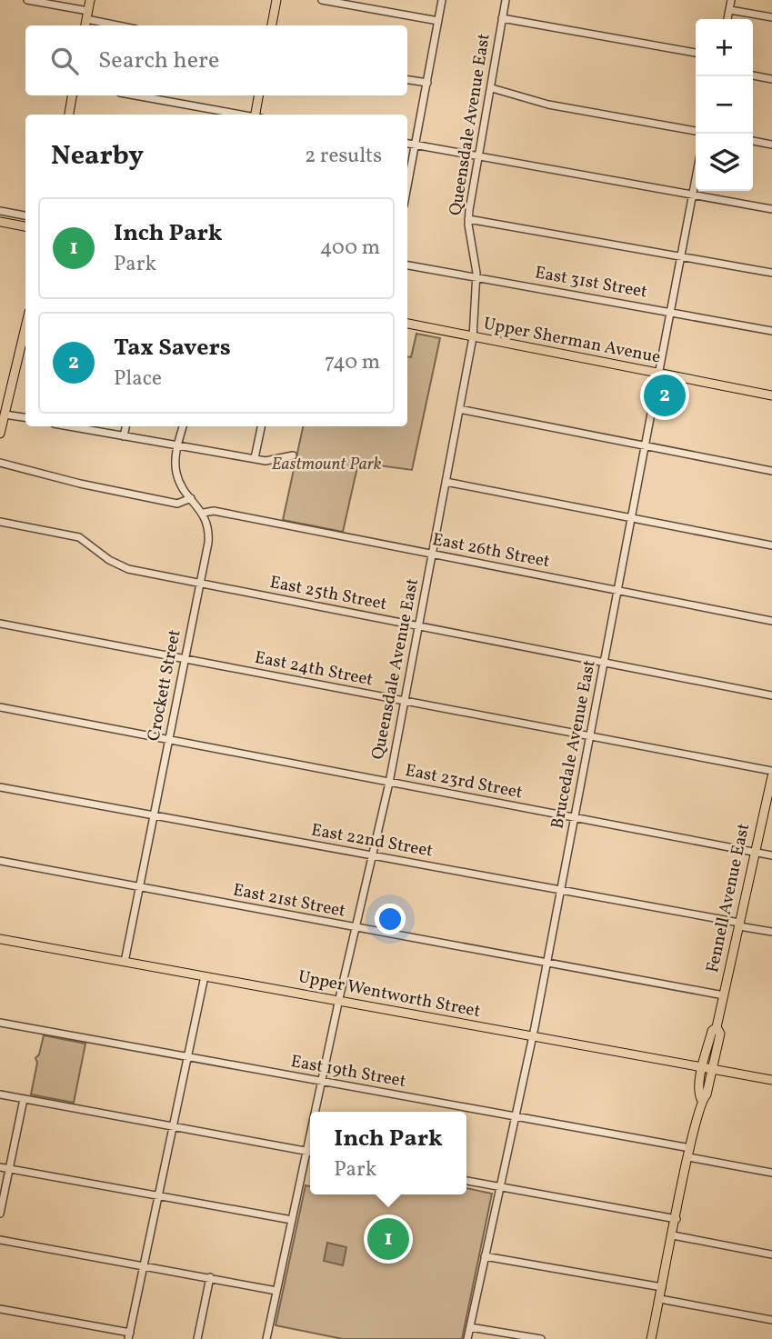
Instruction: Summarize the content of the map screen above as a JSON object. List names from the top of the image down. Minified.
{"streets":{"main road":["Upper Sherman Avenue","Fennell Avenue East","Upper Wentworth Street"],"street":["Queensdale Avenue East","East 31st Street","East 26th Street","East 25th Street","East 24th Street","Crockett Street","Brucedale Avenue East","East 23rd Street","East 22nd Street","East 21st Street","East 19th Street"]},"crossings":[["Queensdale Avenue East","East 31st Street"],["Queensdale Avenue East","Upper Sherman Avenue"],["Queensdale Avenue East","East 26th Street"],["Queensdale Avenue East","East 25th Street"],["Queensdale Avenue East","East 24th Street"],["Queensdale Avenue East","East 23rd Street"],["Queensdale Avenue East","East 22nd Street"],["Queensdale Avenue East","East 21st Street"],["Queensdale Avenue East","Upper Wentworth Street"],["Queensdale Avenue East","East 19th Street"],["East 31st Street","Brucedale Avenue East"],["Upper Sherman Avenue","Brucedale Avenue East"],["East 26th Street","Crockett Street"],["East 26th Street","Brucedale Avenue East"],["East 25th Street","Crockett Street"],["East 25th Street","Brucedale Avenue East"],["East 24th Street","Crockett Street"],["East 24th Street","Brucedale Avenue East"],["Crockett Street","East 23rd Street"],["Crockett Street","East 22nd Street"],["Crockett Street","East 21st Street"],["Crockett Street","Upper Wentworth Street"],["Brucedale Avenue East","East 23rd Street"],["Brucedale Avenue East","East 22nd Street"],["Brucedale Avenue East","East 21st Street"],["Brucedale Avenue East","Upper Wentworth Street"],["Brucedale Avenue East","East 19th Street"],["East 23rd Street","Fennell Avenue East"],["East 22nd Street","Fennell Avenue East"],["Fennell Avenue East","East 21st Street"],["Fennell Avenue East","Upper Wentworth Street"],["Fennell Avenue East","East 19th Street"]],"parks":["Eastmount Park"],"page":{"map_buttons":["+","−"],"search":"Search here","heading":["Nearby","2 results"],"list":[{"mark":"1","name":"Inch Park","note":"Park","value":"400 m"},{"mark":"2","name":"Tax Savers","note":"Place","value":"740 m"}],"pins":["2","1"],"popup":["Inch Park","Park"]}}
